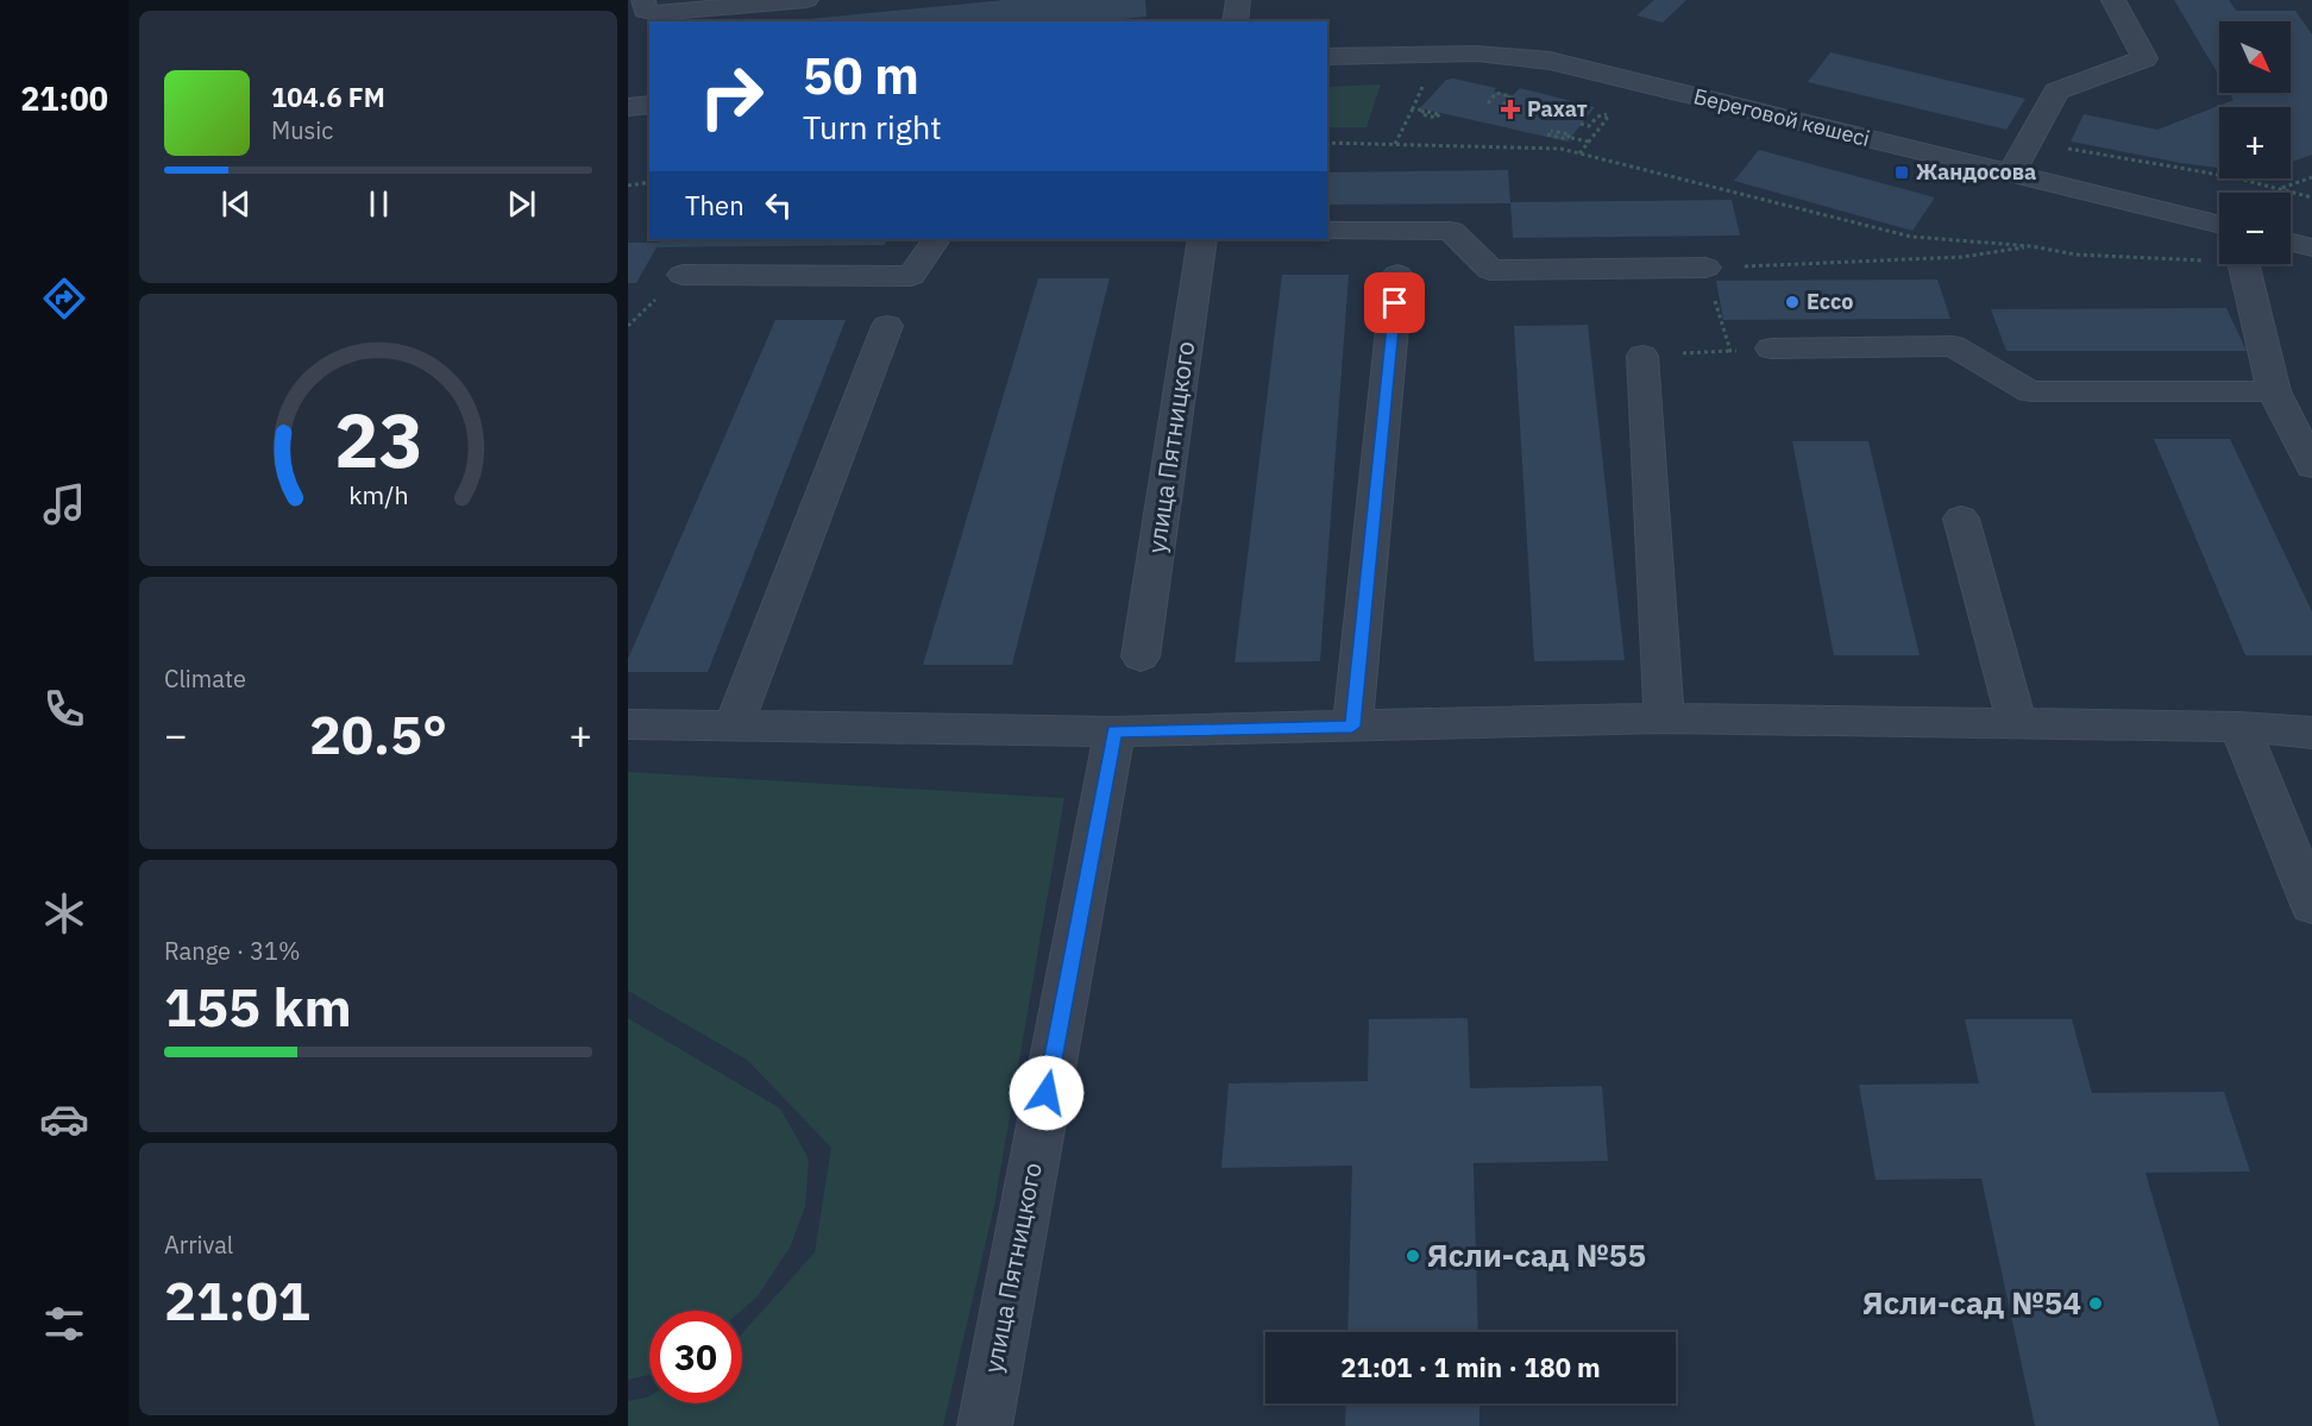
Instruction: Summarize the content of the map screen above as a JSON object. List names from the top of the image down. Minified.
{"streets":{"street":["Береговой көшесі","улица Пятницкого"]},"places":{"health":["Рахат"],"transit":["Жандосова"],"other":["Ecco","Ясли-сад №55","Ясли-сад №54"]},"north":"bottom right","page":{"tabs":"21:00","map_buttons":["+","−"],"turn":["50 m","Turn right"],"song":["104.6 FM","Music"],"then":"Then","tile":["Climate",["Range · 31%","155 km"],["Arrival","21:01"]],"heat":["−","20.5°","+"],"limit":"30","trip":"21:01 · 1 min · 180 m","gauge":["23","km/h"]}}
